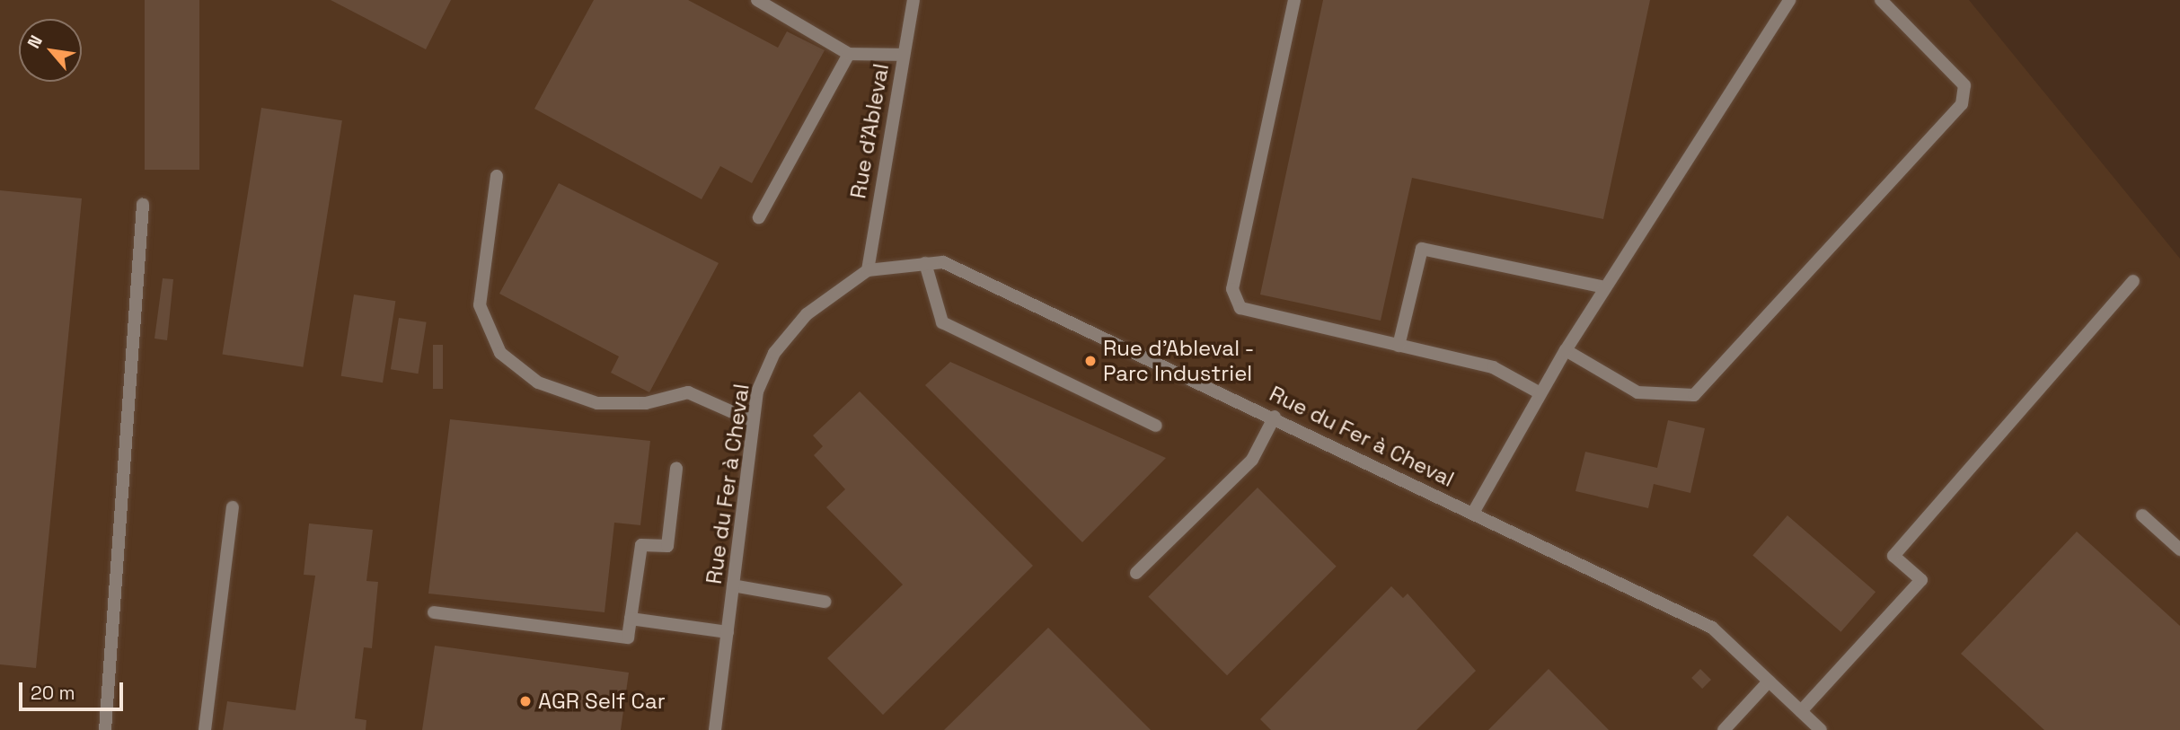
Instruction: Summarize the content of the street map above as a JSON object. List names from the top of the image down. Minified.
{"streets":{"street":["Rue d'Ableval","Rue du Fer à Cheval"]},"crossings":[["Rue d'Ableval","Rue du Fer à Cheval"]],"places":["Rue d'Ableval - Parc Industriel","AGR Self Car"],"scale_bar":"20 m","north":"top left"}
